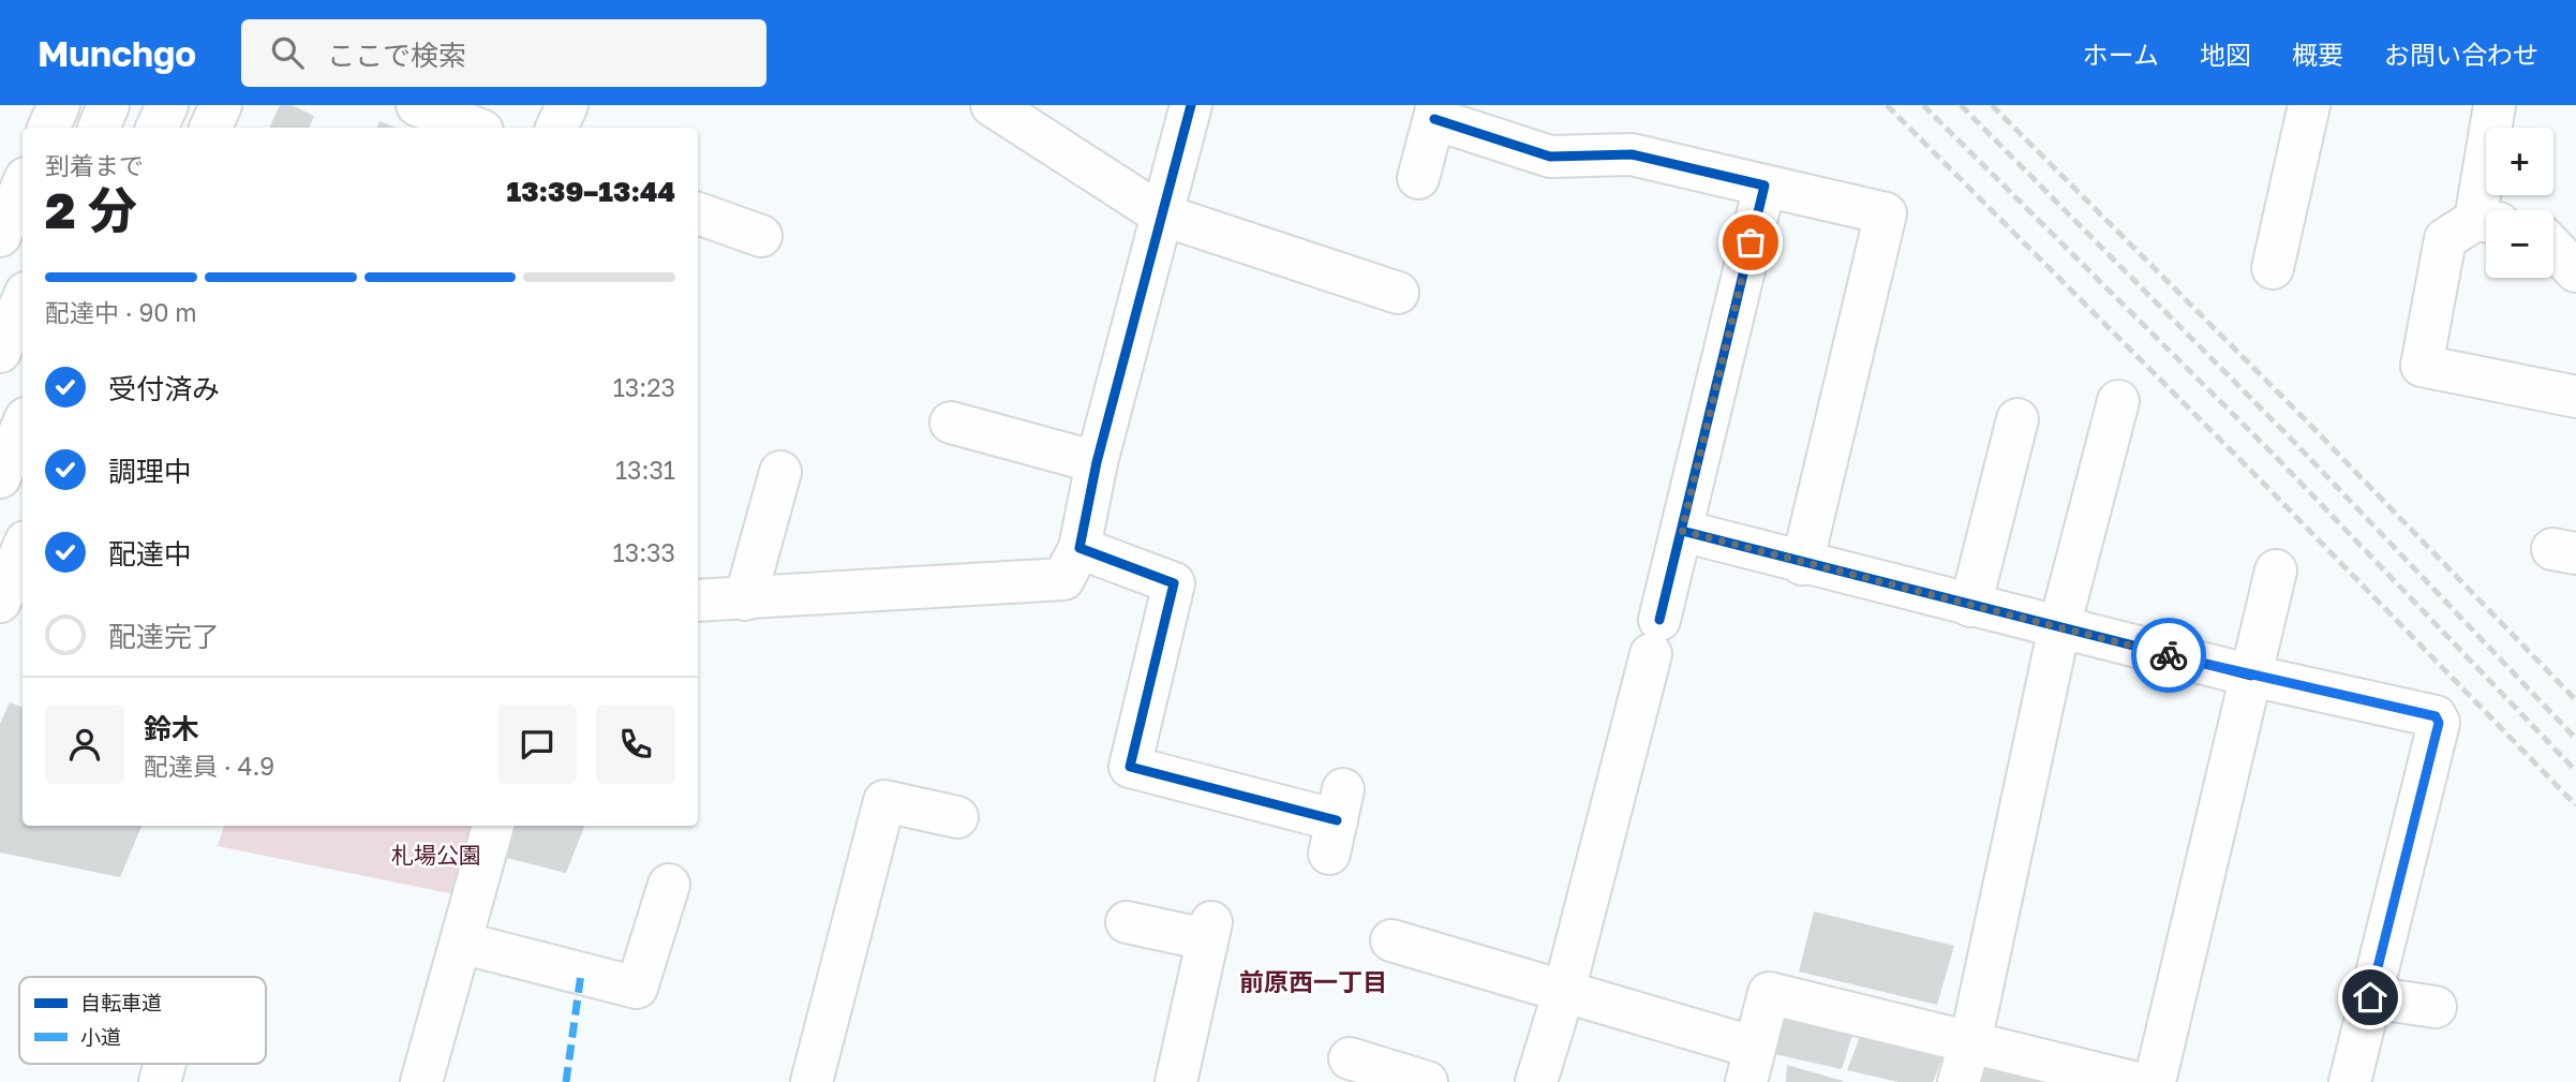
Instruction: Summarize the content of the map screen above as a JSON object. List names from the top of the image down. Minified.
{"districts":["前原西一丁目"],"parks":["札場公園"],"legend":["自転車道","小道"],"page":{"header":"Munchgo","search":"ここで検索","nav":["ホーム","地図","概要","お問い合わせ"],"map_buttons":["+","−"],"heading":["2 分","到着まで","13:39–13:44"],"panel":["鈴木","配達員 · 4.9"],"bar":"配達中 · 90 m","list":[["受付済み","13:23"],["調理中","13:31"],["配達中","13:33"],"配達完了"]}}
